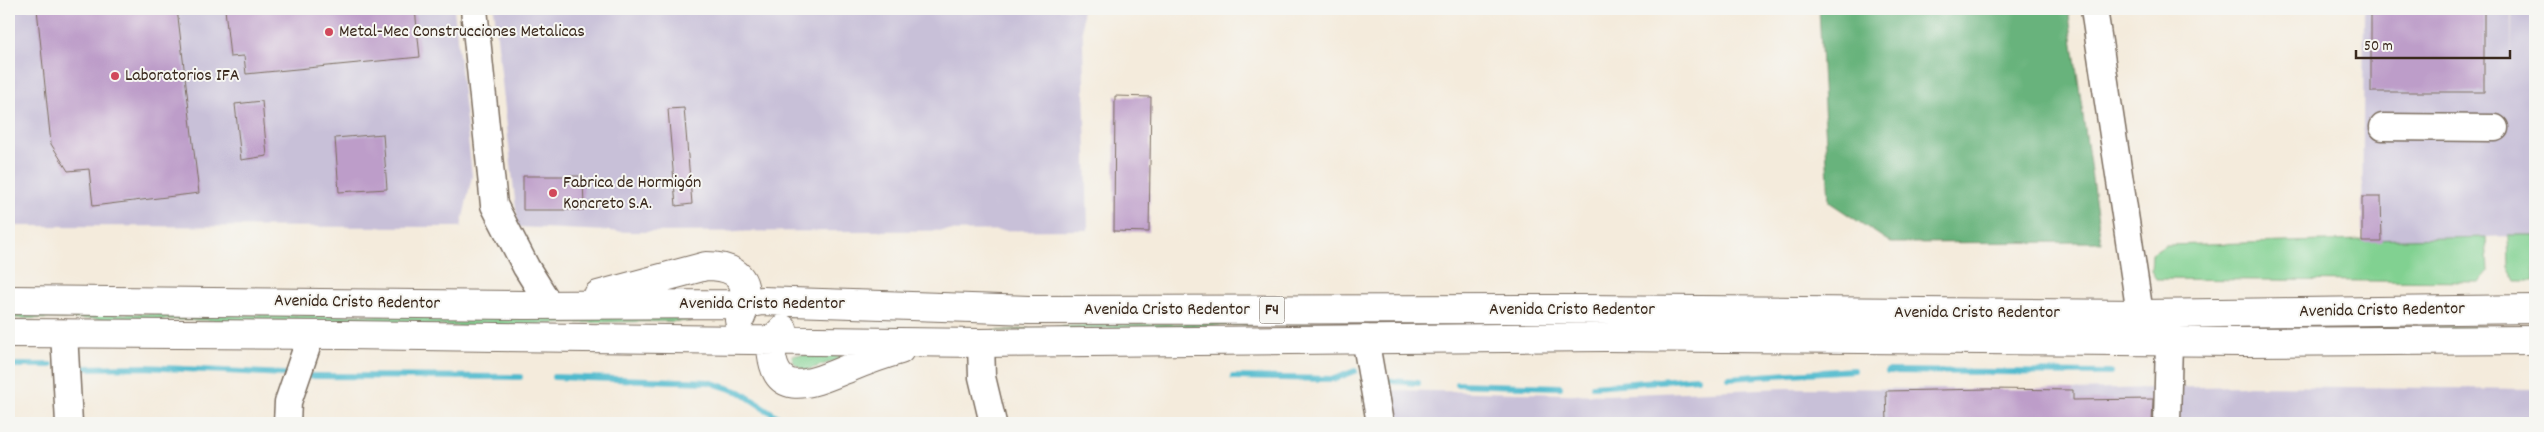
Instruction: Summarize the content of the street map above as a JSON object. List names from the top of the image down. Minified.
{"streets":{"highway":["Avenida Cristo Redentor","F4"]},"places":["Metal-Mec Construcciones Metalicas","Laboratorios IFA","Fabrica de Hormigón Koncreto S.A."],"scale_bar":"50 m"}
